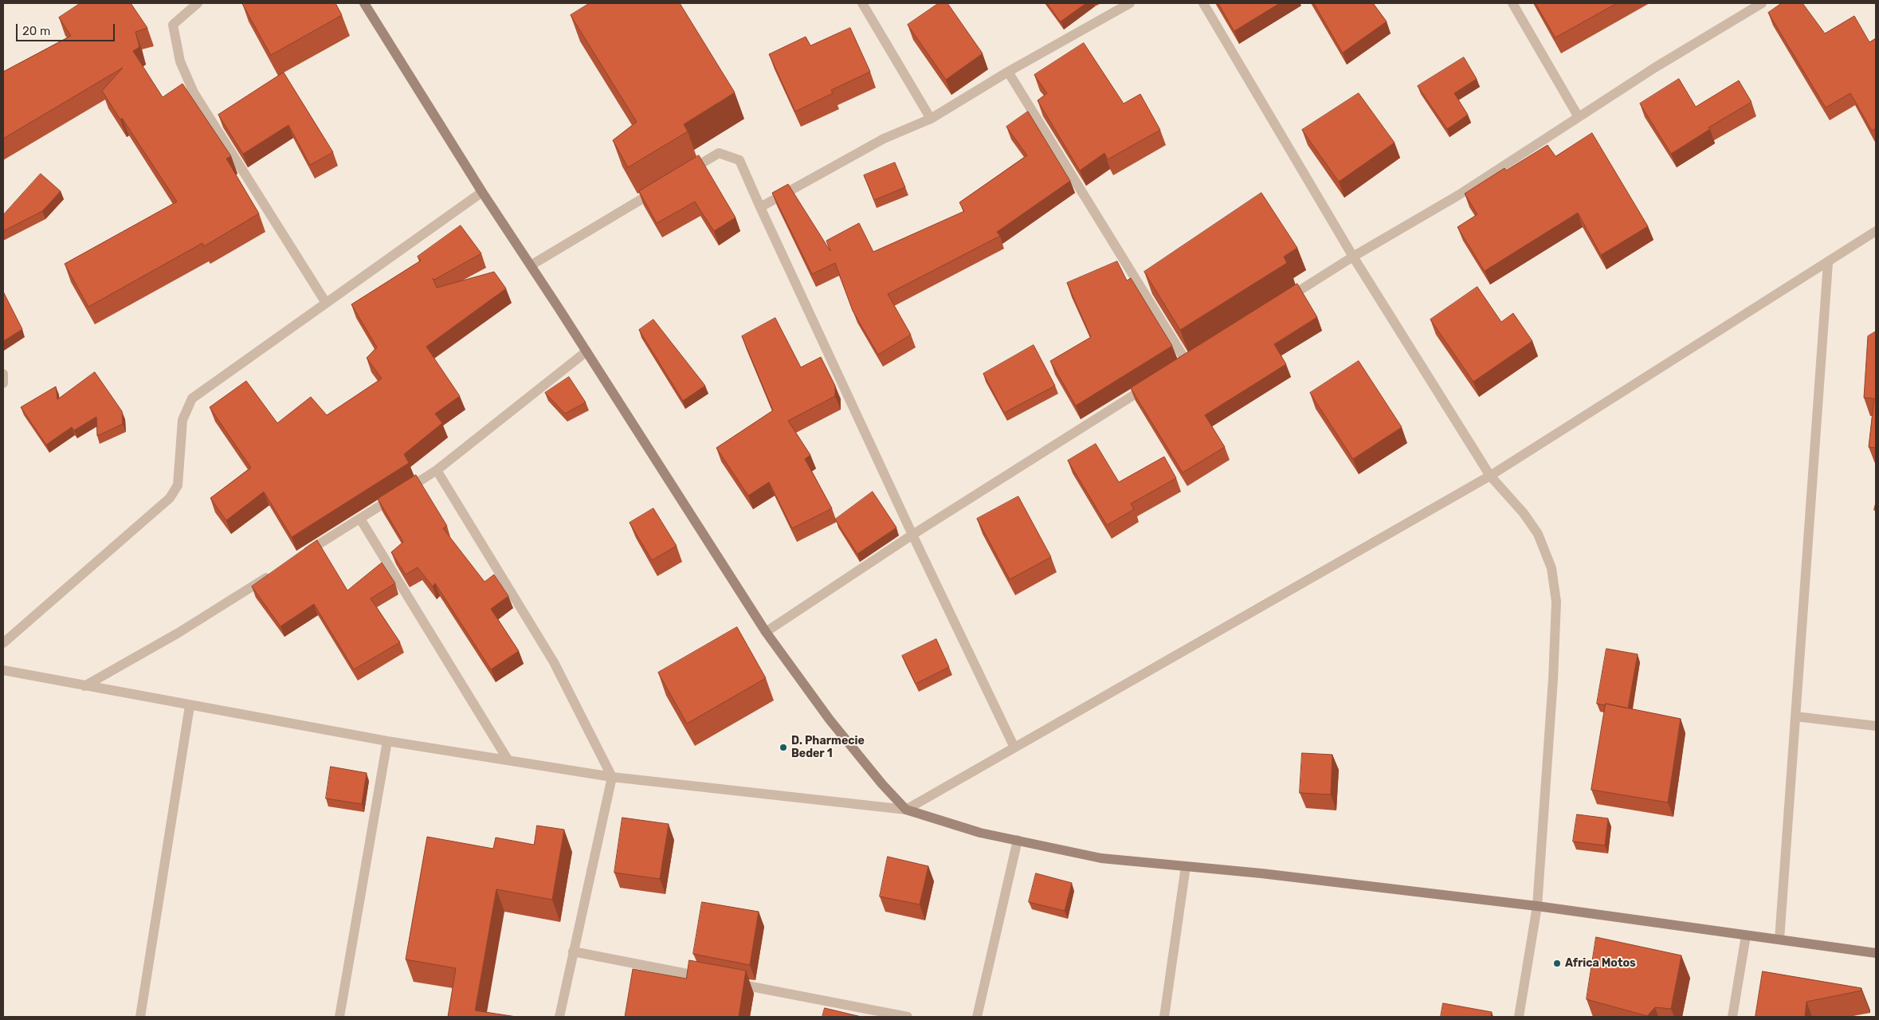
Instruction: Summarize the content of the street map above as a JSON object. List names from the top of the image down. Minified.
{"places":["D. Pharmecie Beder 1","Africa Motos"],"scale_bar":"20 m"}
